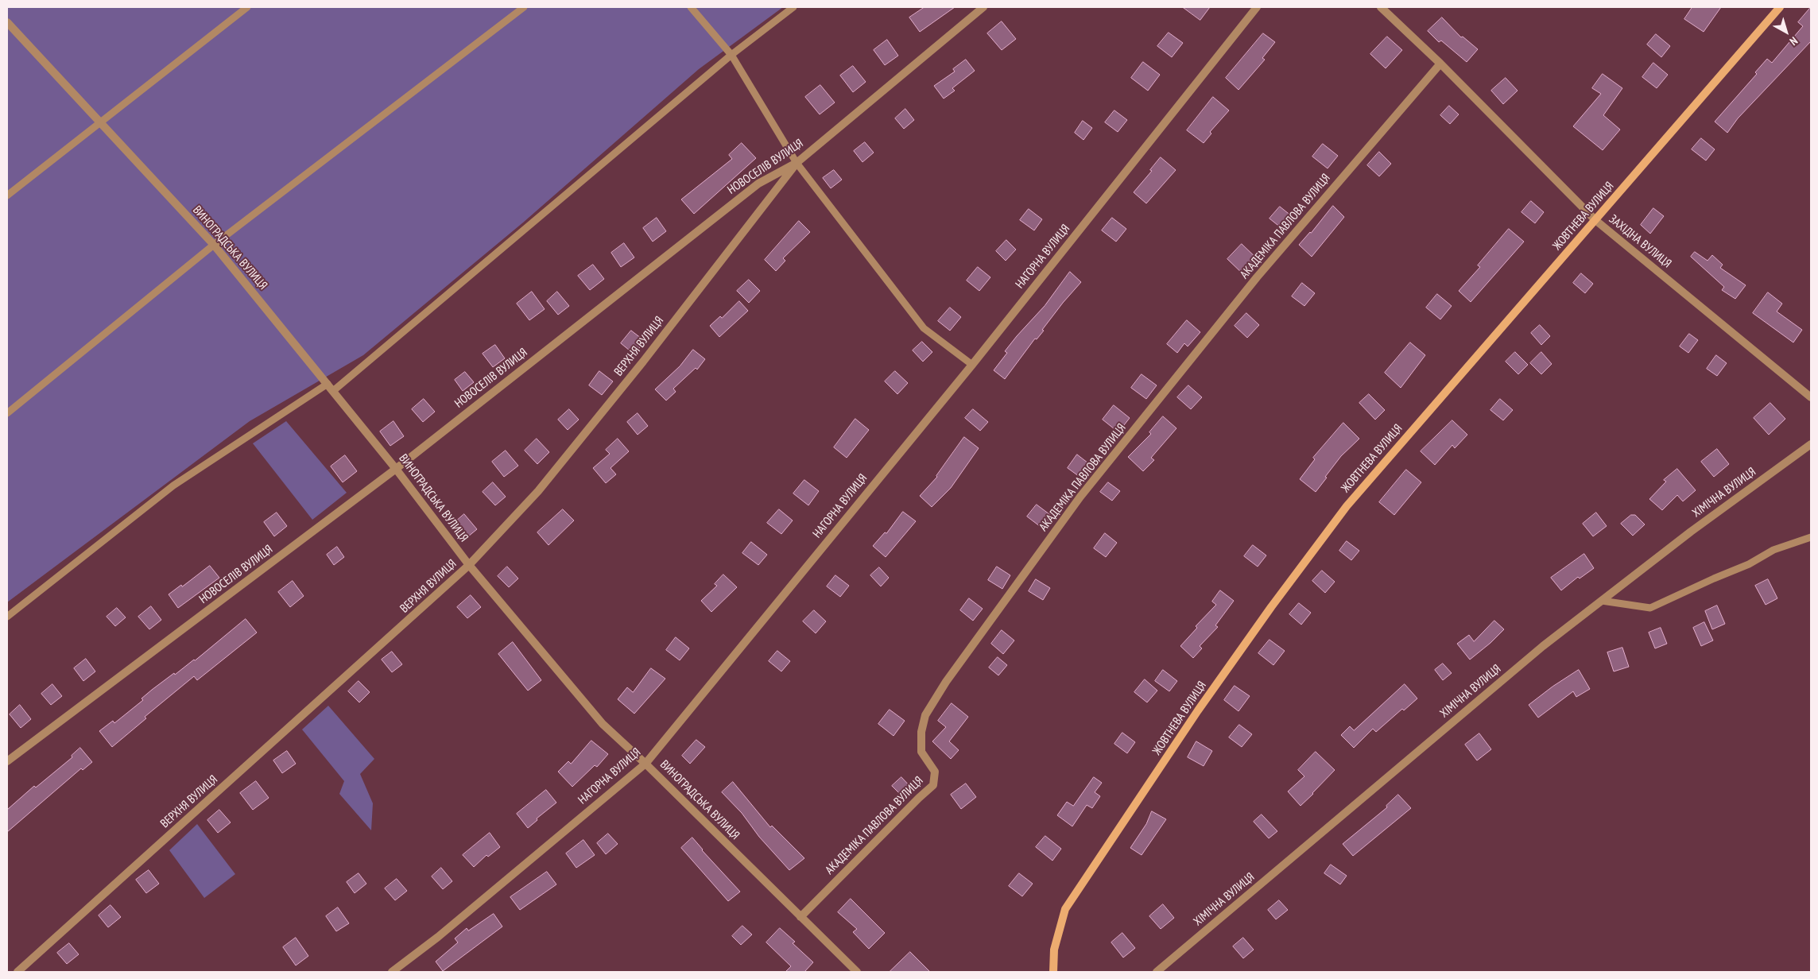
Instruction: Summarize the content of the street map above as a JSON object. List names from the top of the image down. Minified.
{"streets":{"main road":["ЖОВТНЕВА ВУЛИЦЯ"],"street":["НОВОСЕЛІВ ВУЛИЦЯ","АКАДЕМІКА ПАВЛОВА ВУЛИЦЯ","ЗАХІДНА ВУЛИЦЯ","ВИНОГРАДСЬКА ВУЛИЦЯ","НАГОРНА ВУЛИЦЯ","ВЕРХНЯ ВУЛИЦЯ","ХІМІЧНА ВУЛИЦЯ"]},"crossings":[["НОВОСЕЛІВ ВУЛИЦЯ","ВИНОГРАДСЬКА ВУЛИЦЯ"],["НОВОСЕЛІВ ВУЛИЦЯ","ВЕРХНЯ ВУЛИЦЯ"],["ЖОВТНЕВА ВУЛИЦЯ","ЗАХІДНА ВУЛИЦЯ"],["АКАДЕМІКА ПАВЛОВА ВУЛИЦЯ","ЗАХІДНА ВУЛИЦЯ"],["АКАДЕМІКА ПАВЛОВА ВУЛИЦЯ","ВИНОГРАДСЬКА ВУЛИЦЯ"],["ВИНОГРАДСЬКА ВУЛИЦЯ","НАГОРНА ВУЛИЦЯ"],["ВИНОГРАДСЬКА ВУЛИЦЯ","ВЕРХНЯ ВУЛИЦЯ"]],"north":"bottom right"}
